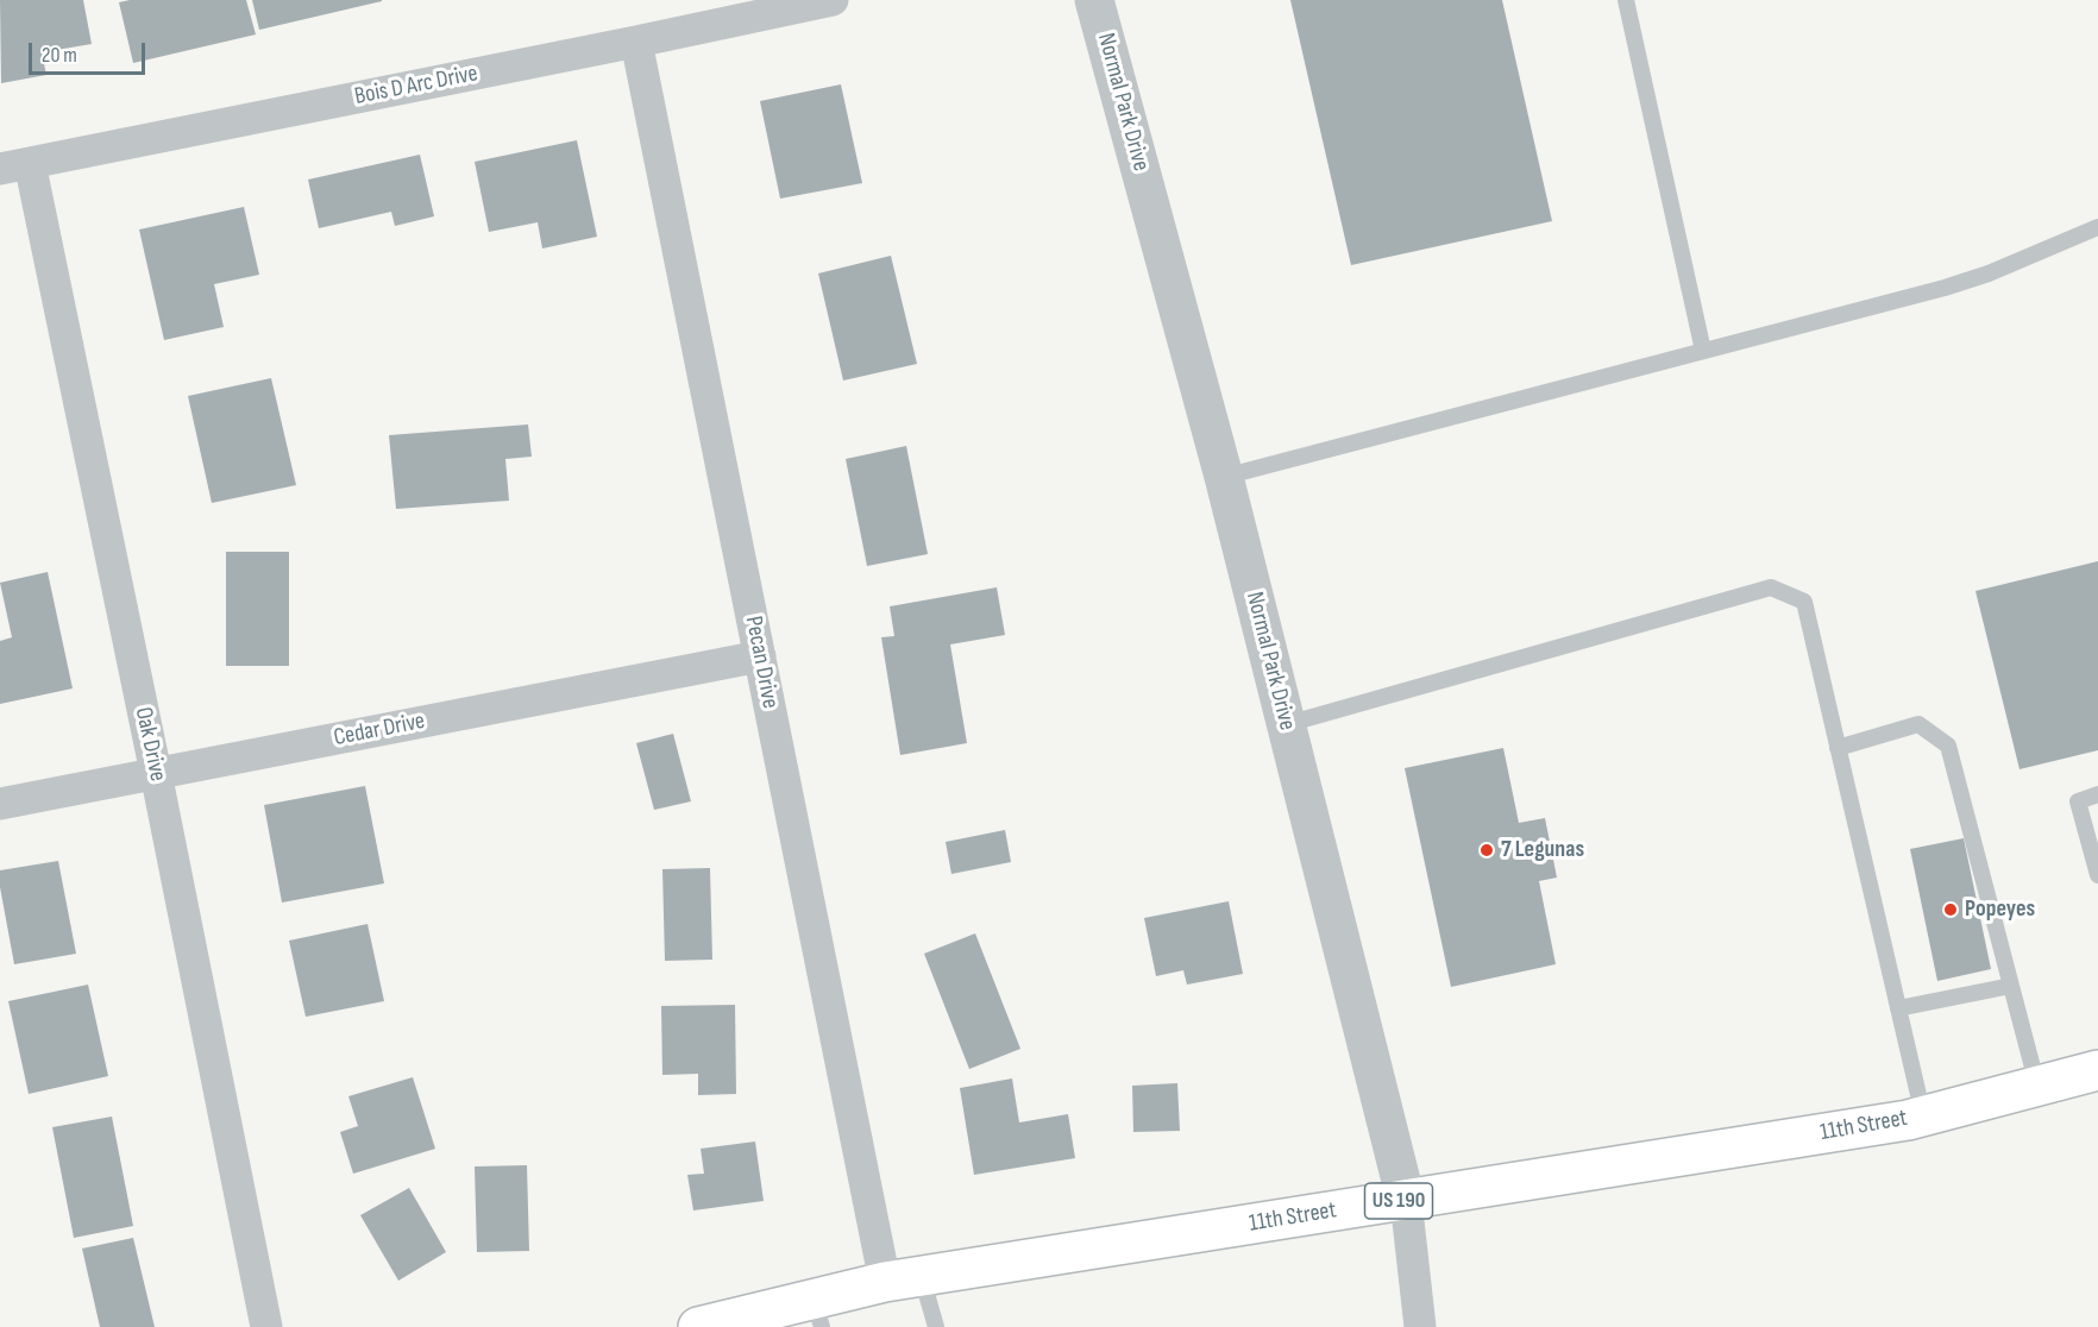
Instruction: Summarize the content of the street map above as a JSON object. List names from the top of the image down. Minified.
{"streets":{"main road":["11th Street","US 190"],"street":["Bois D Arc Drive","Normal Park Drive","Pecan Drive","Cedar Drive","Oak Drive"]},"crossings":[["Bois D Arc Drive","Pecan Drive"],["Bois D Arc Drive","Oak Drive"],["Normal Park Drive","11th Street"],["Pecan Drive","Cedar Drive"],["Pecan Drive","11th Street"],["Cedar Drive","Oak Drive"]],"places":["7 Legunas","Popeyes"],"scale_bar":"20 m"}
